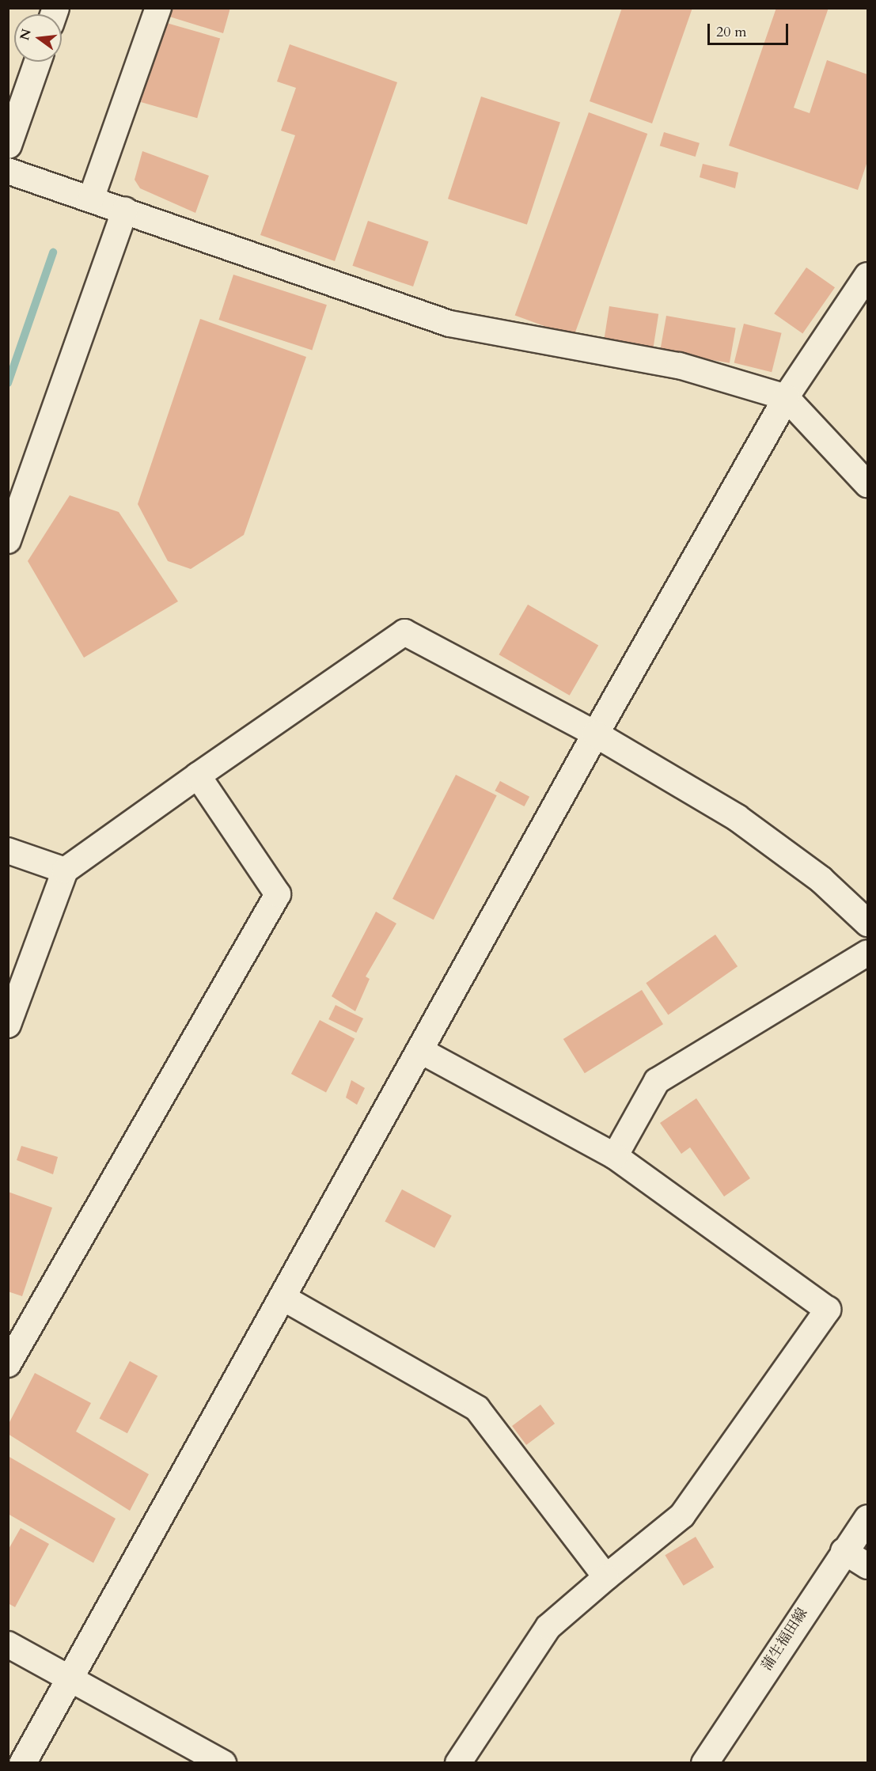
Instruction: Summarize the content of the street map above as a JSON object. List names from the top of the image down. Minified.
{"streets":{"street":["蒲生福田線"]},"scale_bar":"20 m","north":"left"}
